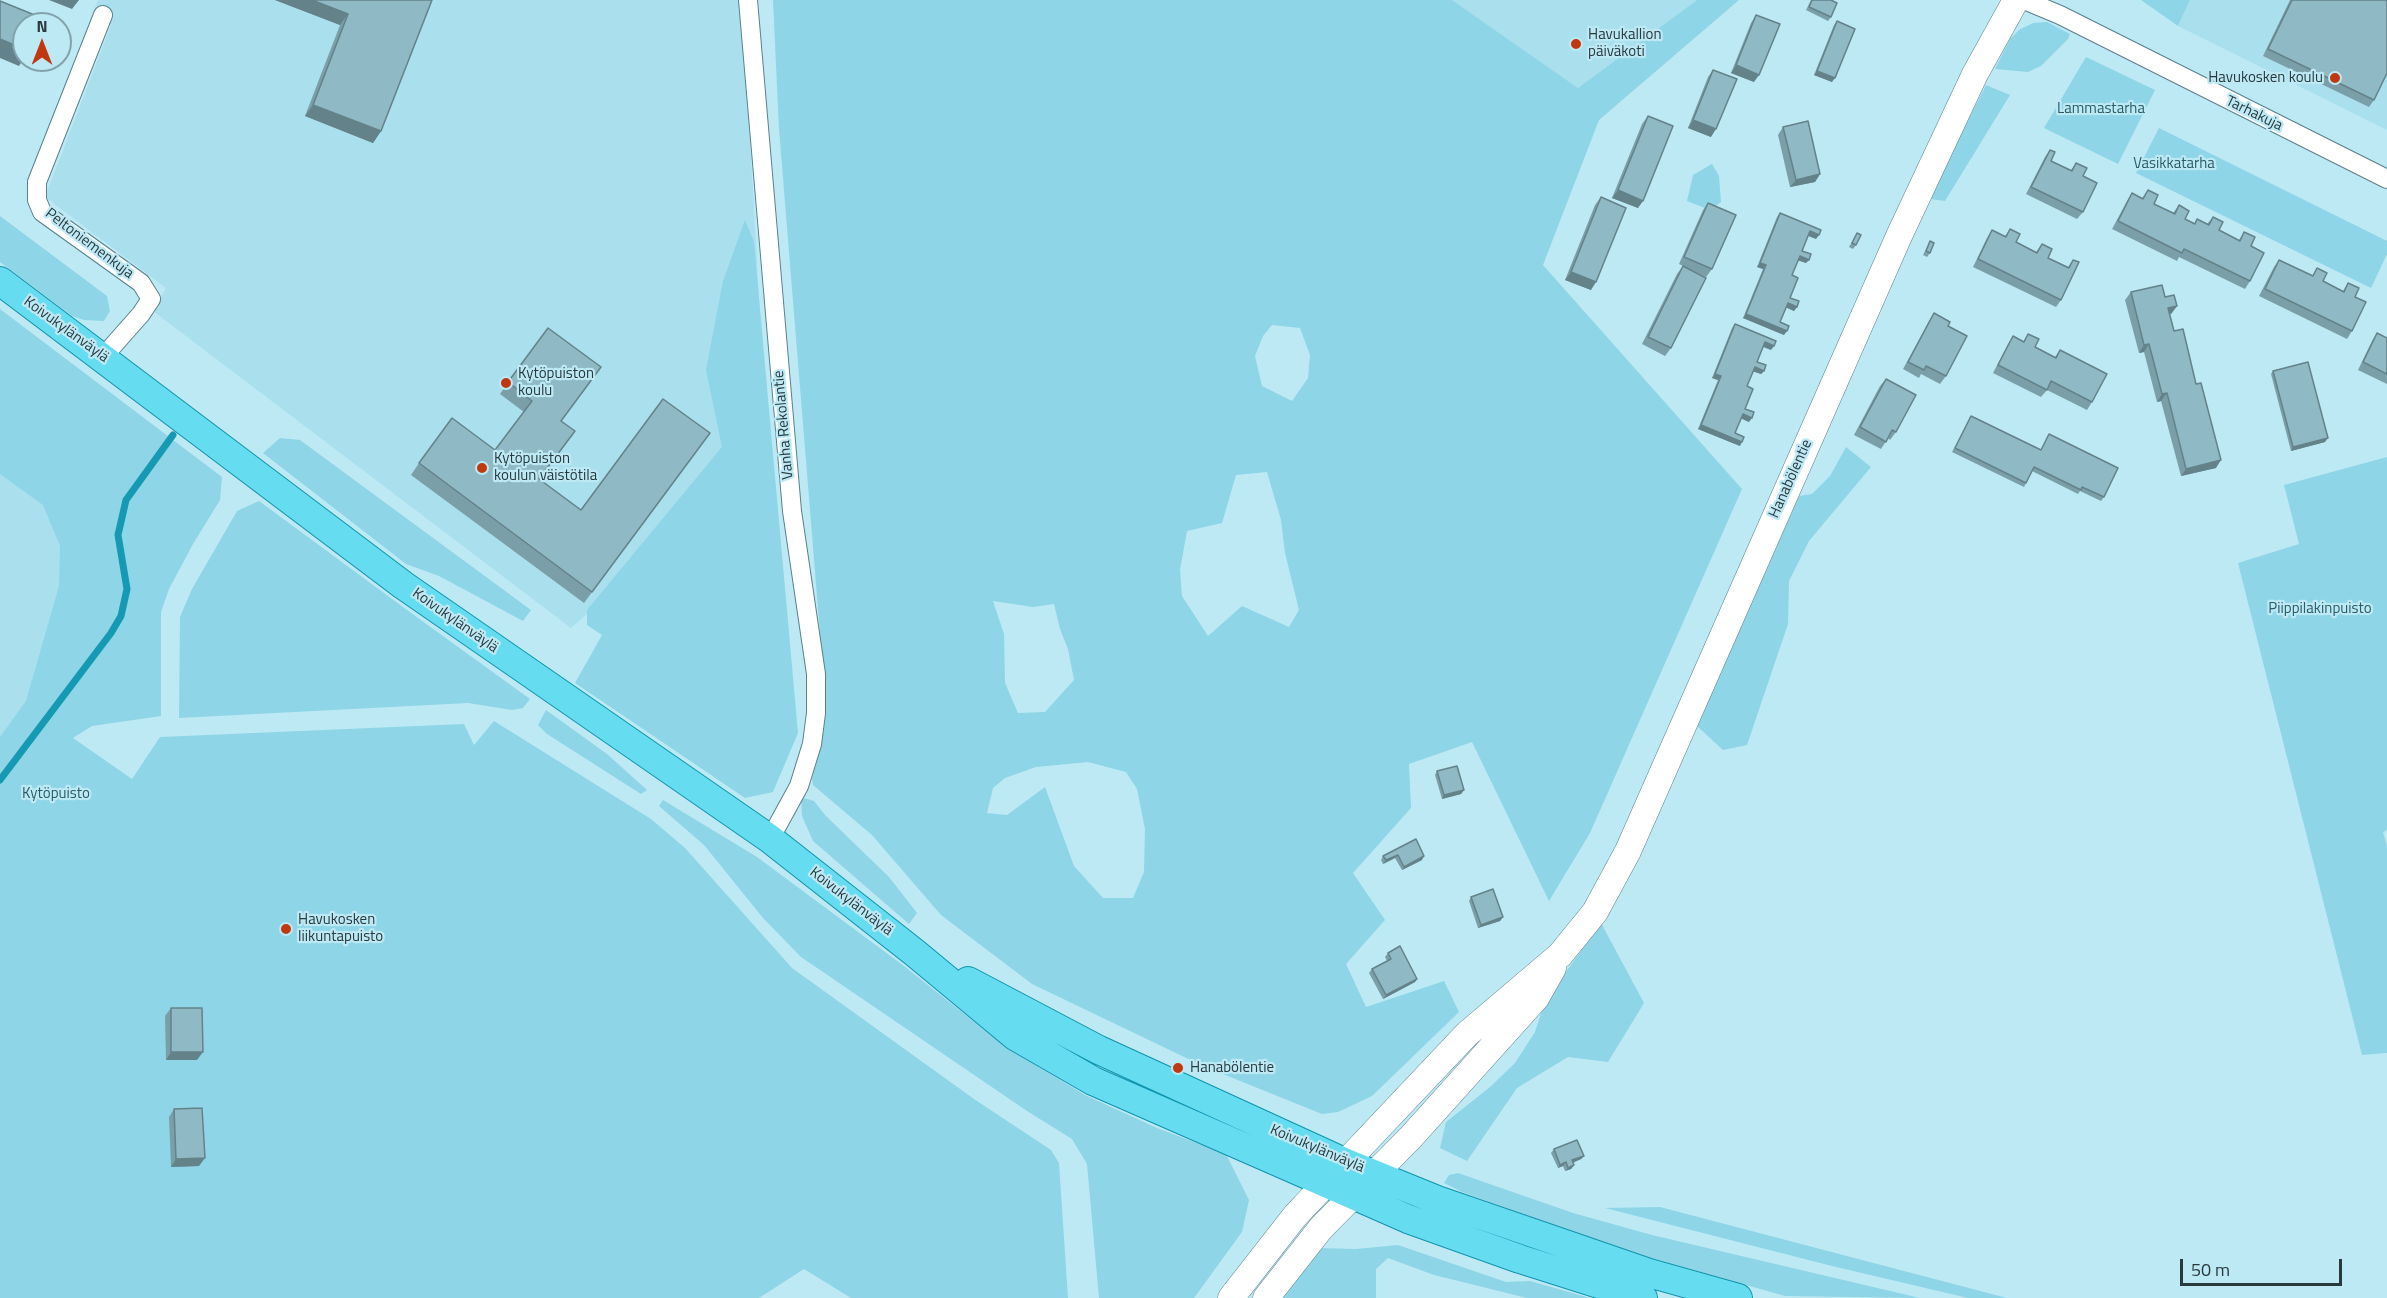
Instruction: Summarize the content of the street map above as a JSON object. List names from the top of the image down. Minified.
{"streets":{"main road":["Koivukylänväylä","Hanabölentie"],"street":["Tarhakuja","Peltoniemenkuja","Vanha Rekolantie"]},"crossings":[["Peltoniemenkuja","Koivukylänväylä"],["Koivukylänväylä","Vanha Rekolantie"],["Koivukylänväylä","Hanabölentie"]],"parks":["Lammastarha","Vasikkatarha","Piippilakinpuisto","Kytöpuisto"],"places":["Havukallion päiväkoti","Havukosken koulu","Kytöpuiston koulu","Kytöpuiston koulun väistötila","Havukosken liikuntapuisto","Hanabölentie"],"scale_bar":"50 m","north":"top"}
